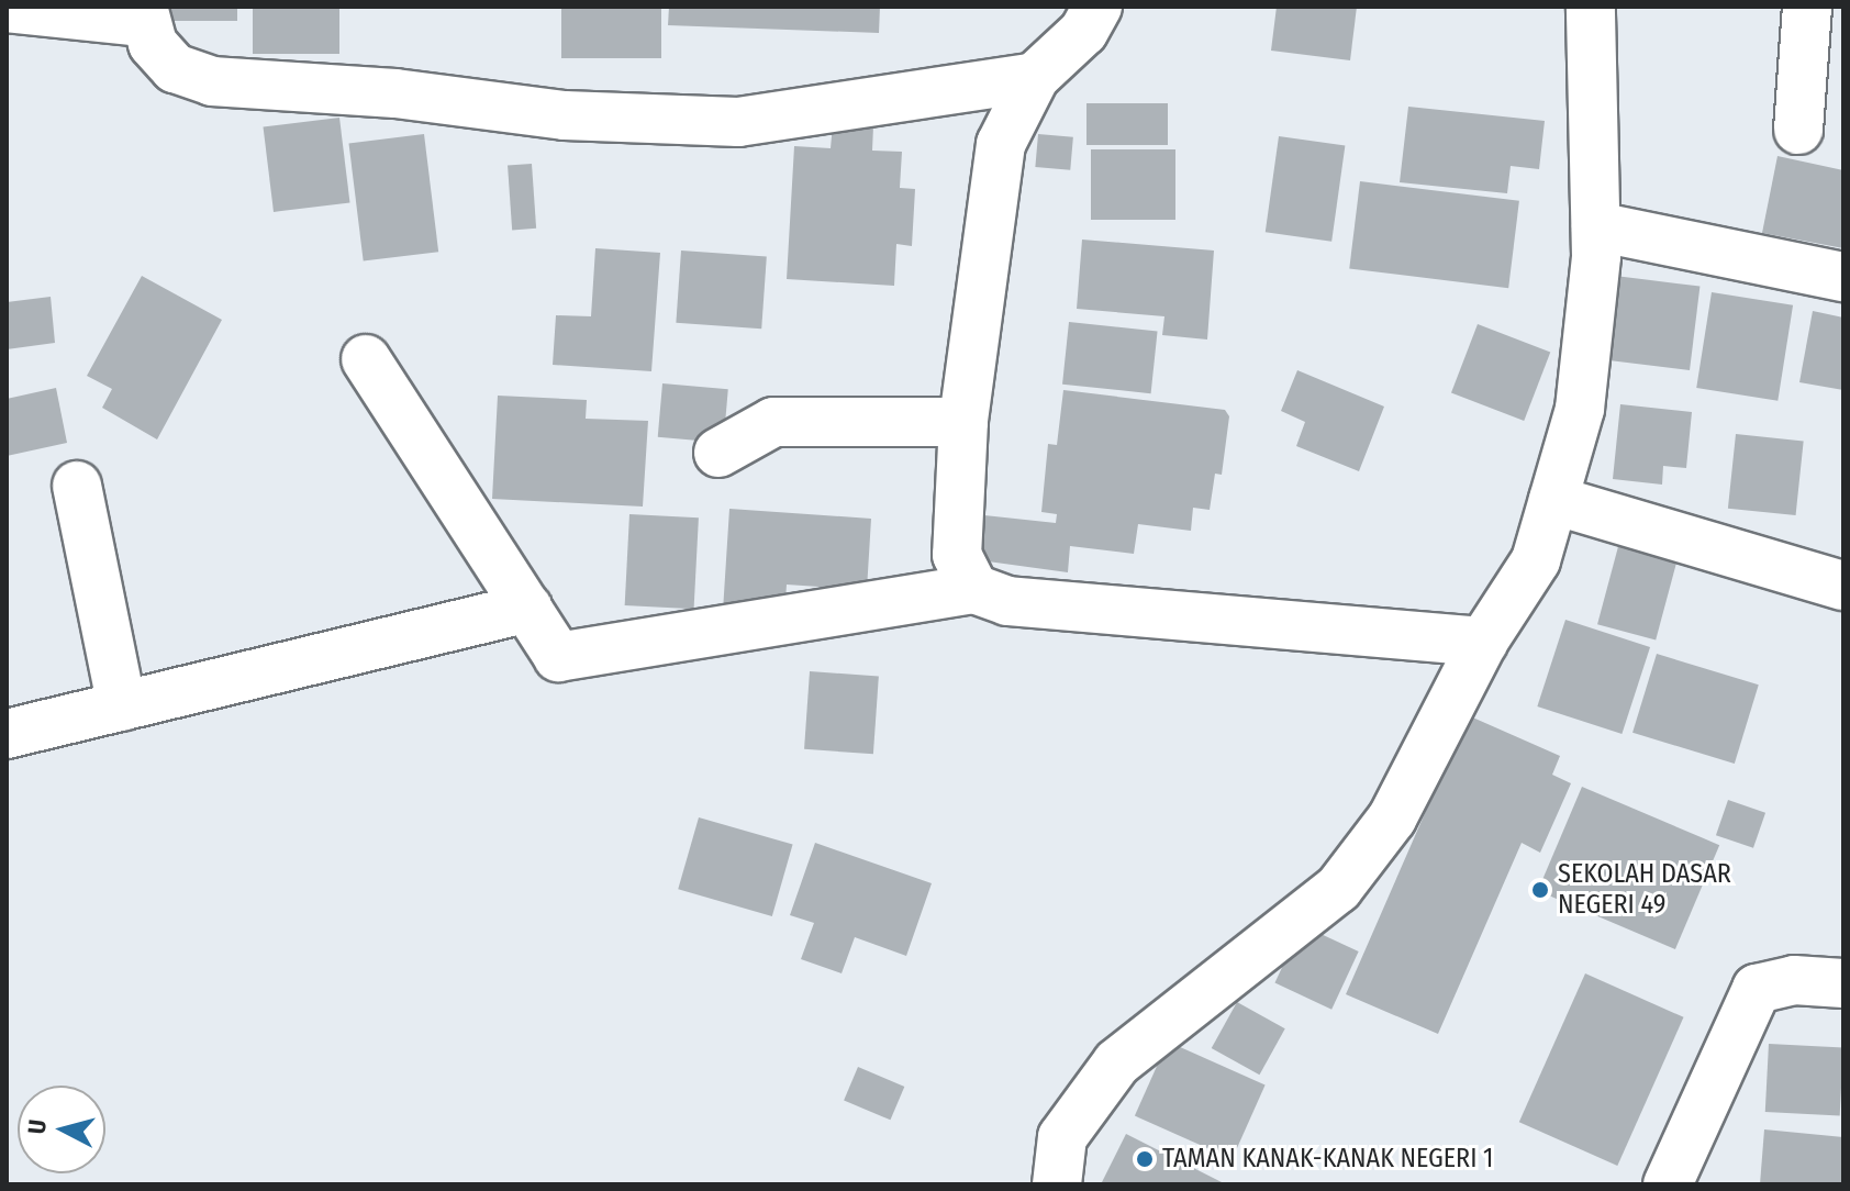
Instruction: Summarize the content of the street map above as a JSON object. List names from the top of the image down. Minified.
{"places":["SEKOLAH DASAR NEGERI 49","TAMAN KANAK-KANAK NEGERI 1"],"north":"left"}
